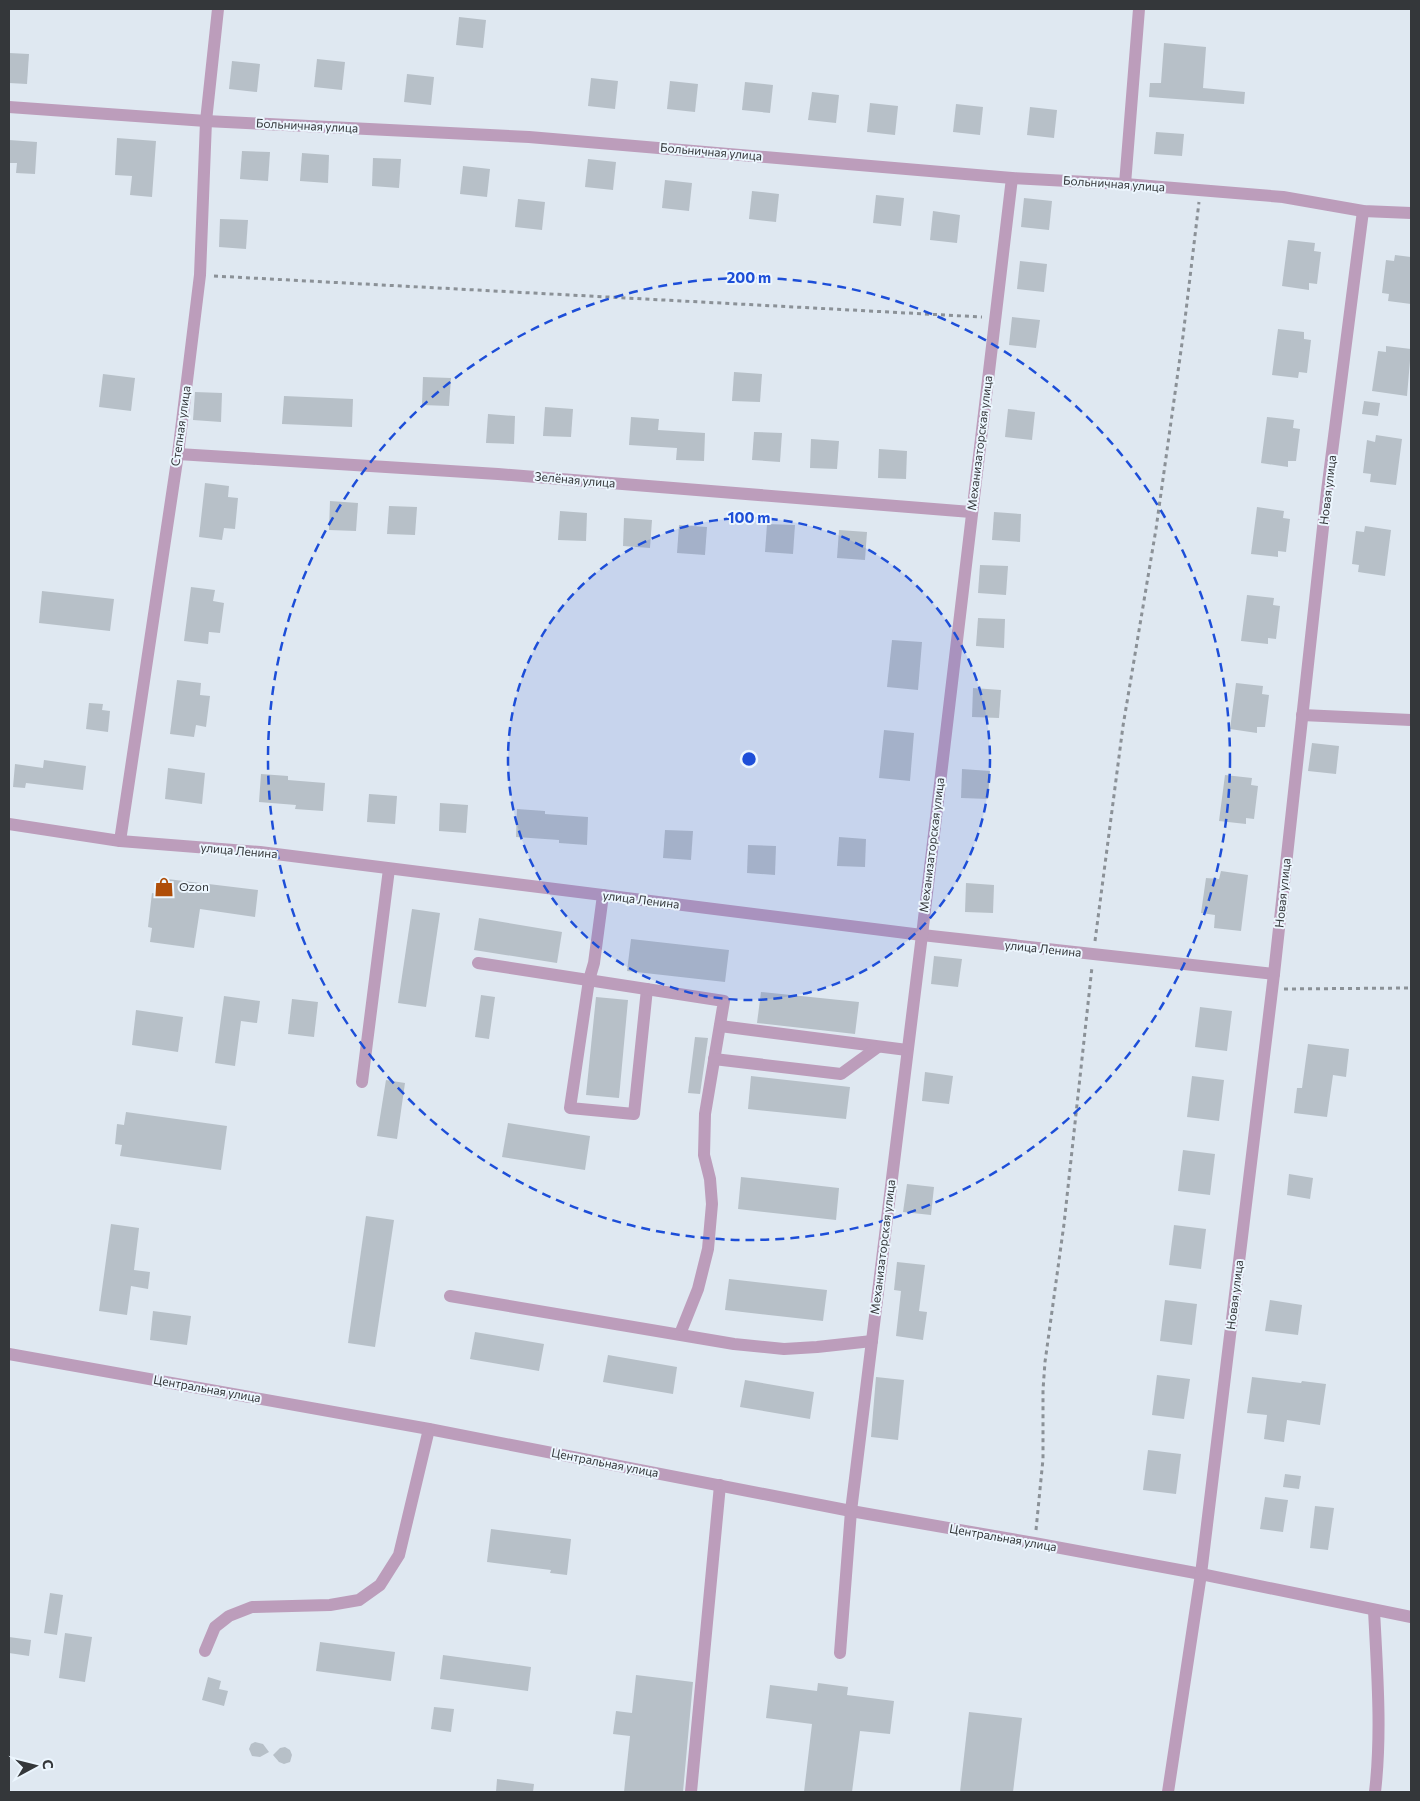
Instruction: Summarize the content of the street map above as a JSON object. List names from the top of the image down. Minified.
{"streets":{"street":["Больничная улица","Степная улица","Механизаторская улица","Зелёная улица","Новая улица","улица Ленина","Центральная улица"]},"crossings":[["Больничная улица","Степная улица"],["Больничная улица","Механизаторская улица"],["Больничная улица","Новая улица"],["Степная улица","Зелёная улица"],["Степная улица","улица Ленина"],["Механизаторская улица","Зелёная улица"],["Механизаторская улица","улица Ленина"],["Механизаторская улица","Центральная улица"],["Новая улица","улица Ленина"],["Новая улица","Центральная улица"]],"places":{"shop":["Ozon"]},"north":"right","rings":["200 m","100 m"]}
